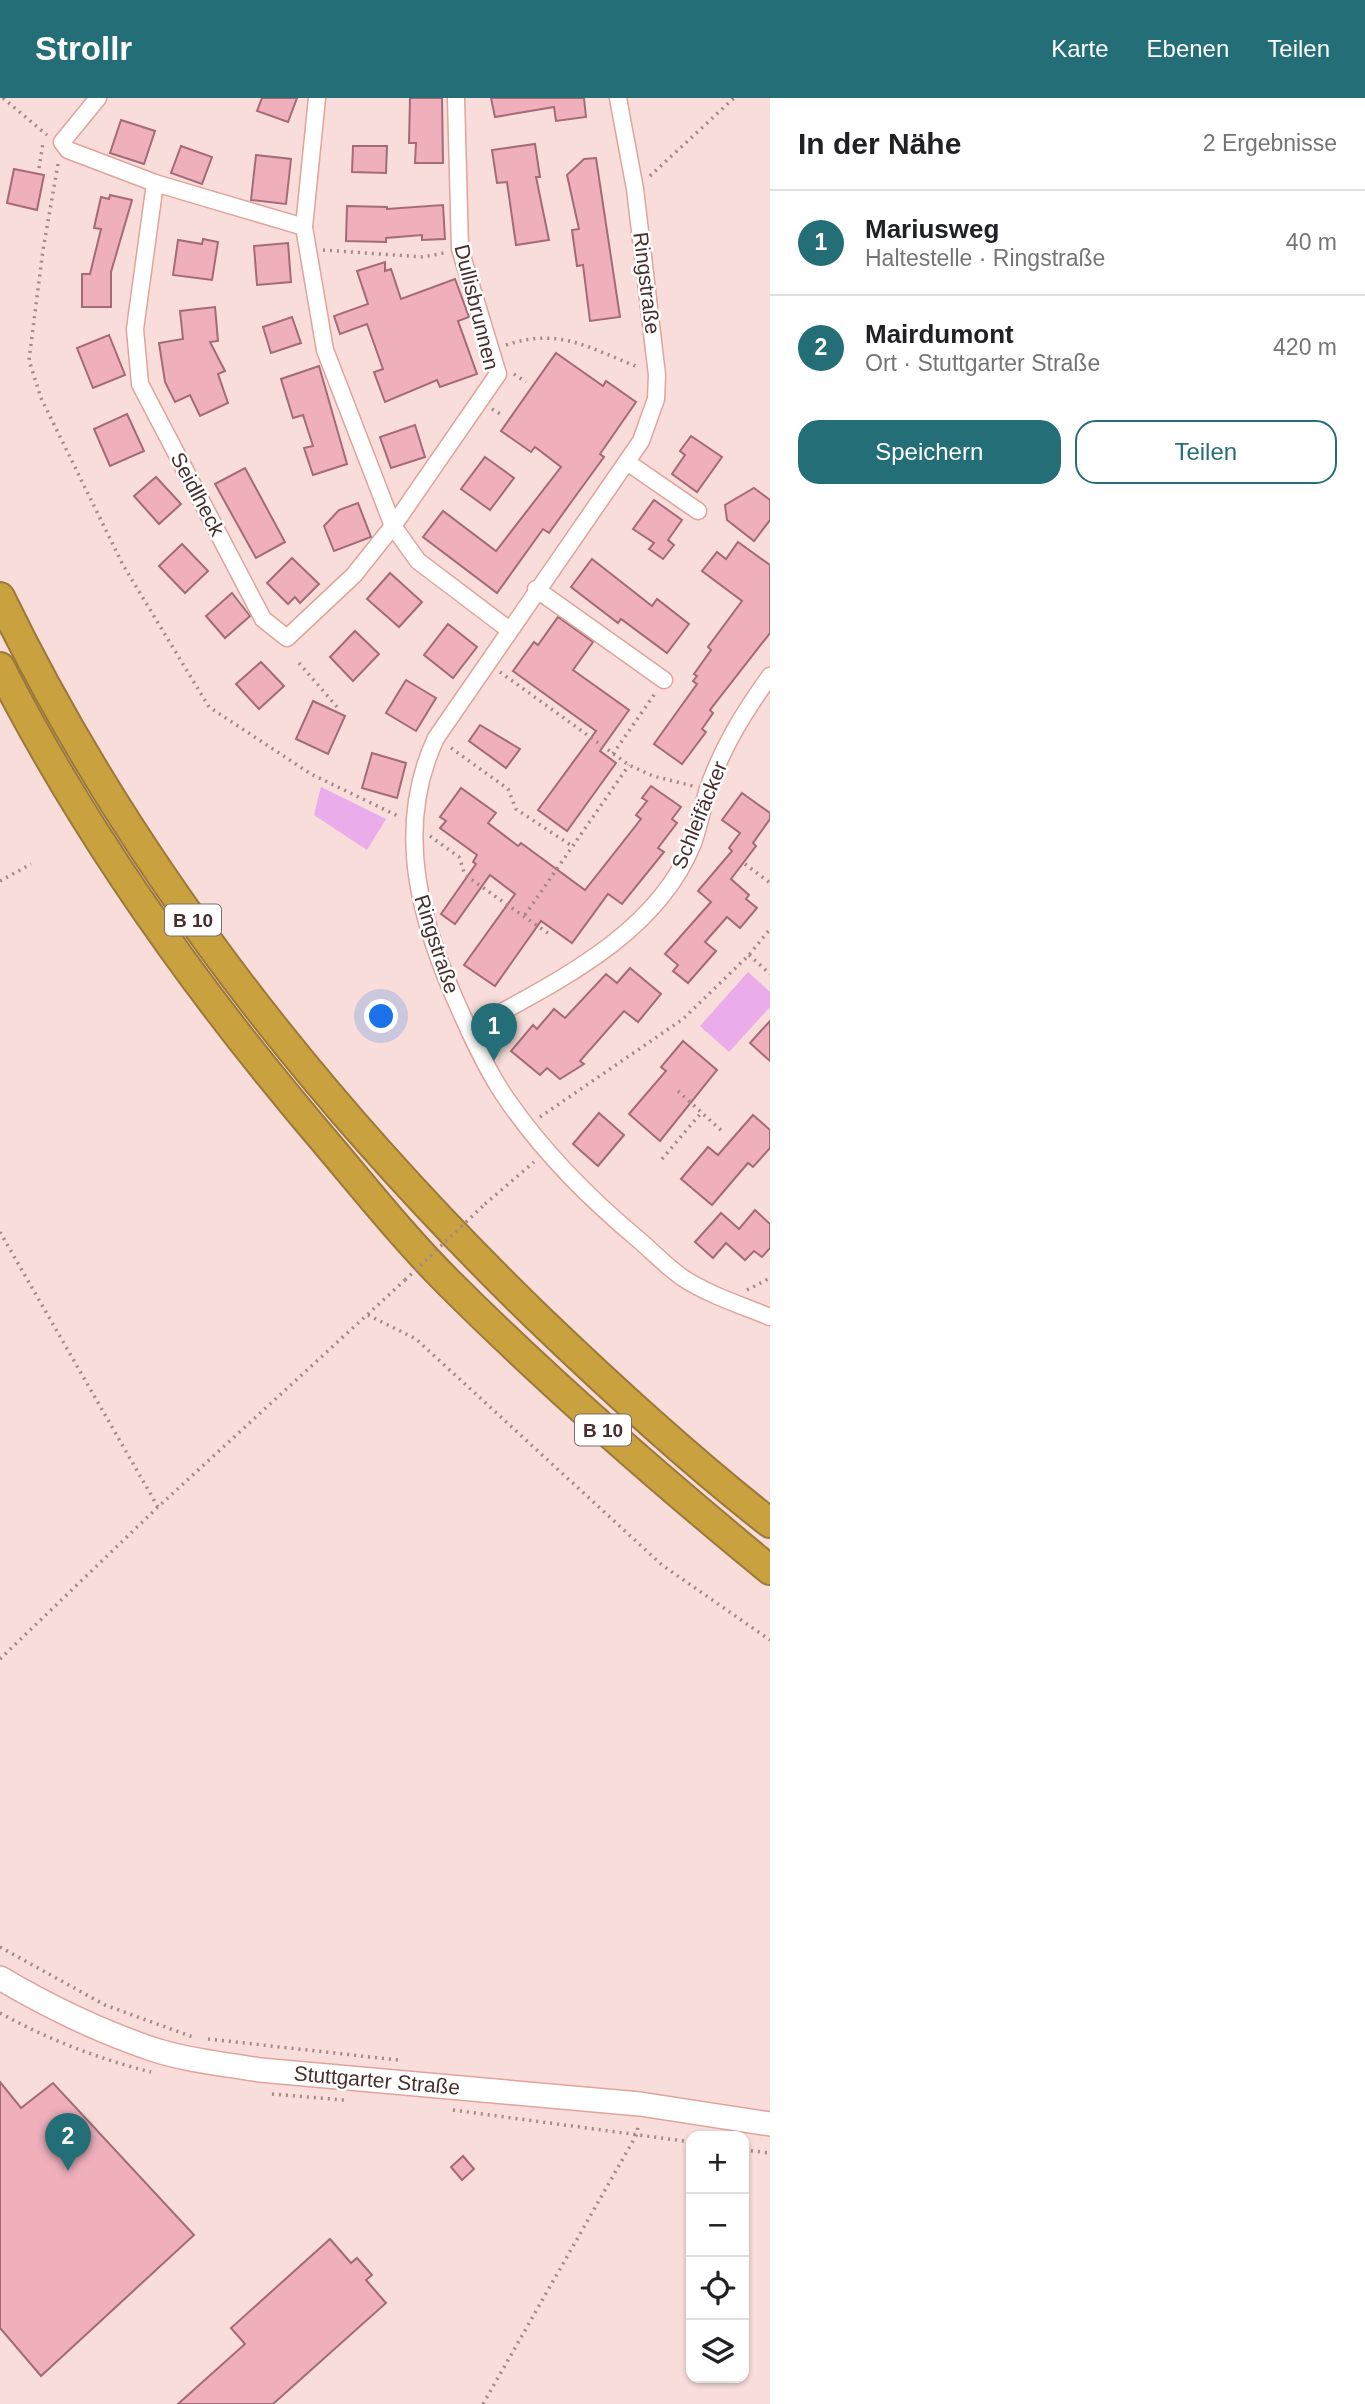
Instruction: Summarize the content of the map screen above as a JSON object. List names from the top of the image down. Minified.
{"streets":{"highway":["B 10"],"main road":["Stuttgarter Straße"],"street":["Ringstraße","Dullisbrunnen","Seidlheck","Schleifäcker"]},"crossings":[["Ringstraße","Schleifäcker"],["Dullisbrunnen","Seidlheck"]],"page":{"header":"Strollr","nav":["Karte","Ebenen","Teilen"],"heading":["In der Nähe","2 Ergebnisse"],"list":[{"mark":"1","name":"Mariusweg","note":"Haltestelle · Ringstraße","value":"40 m"},{"mark":"2","name":"Mairdumont","note":"Ort · Stuttgarter Straße","value":"420 m"}],"buttons":["Speichern","Teilen"],"pins":["1","2"],"map_buttons":["+","−"]}}
